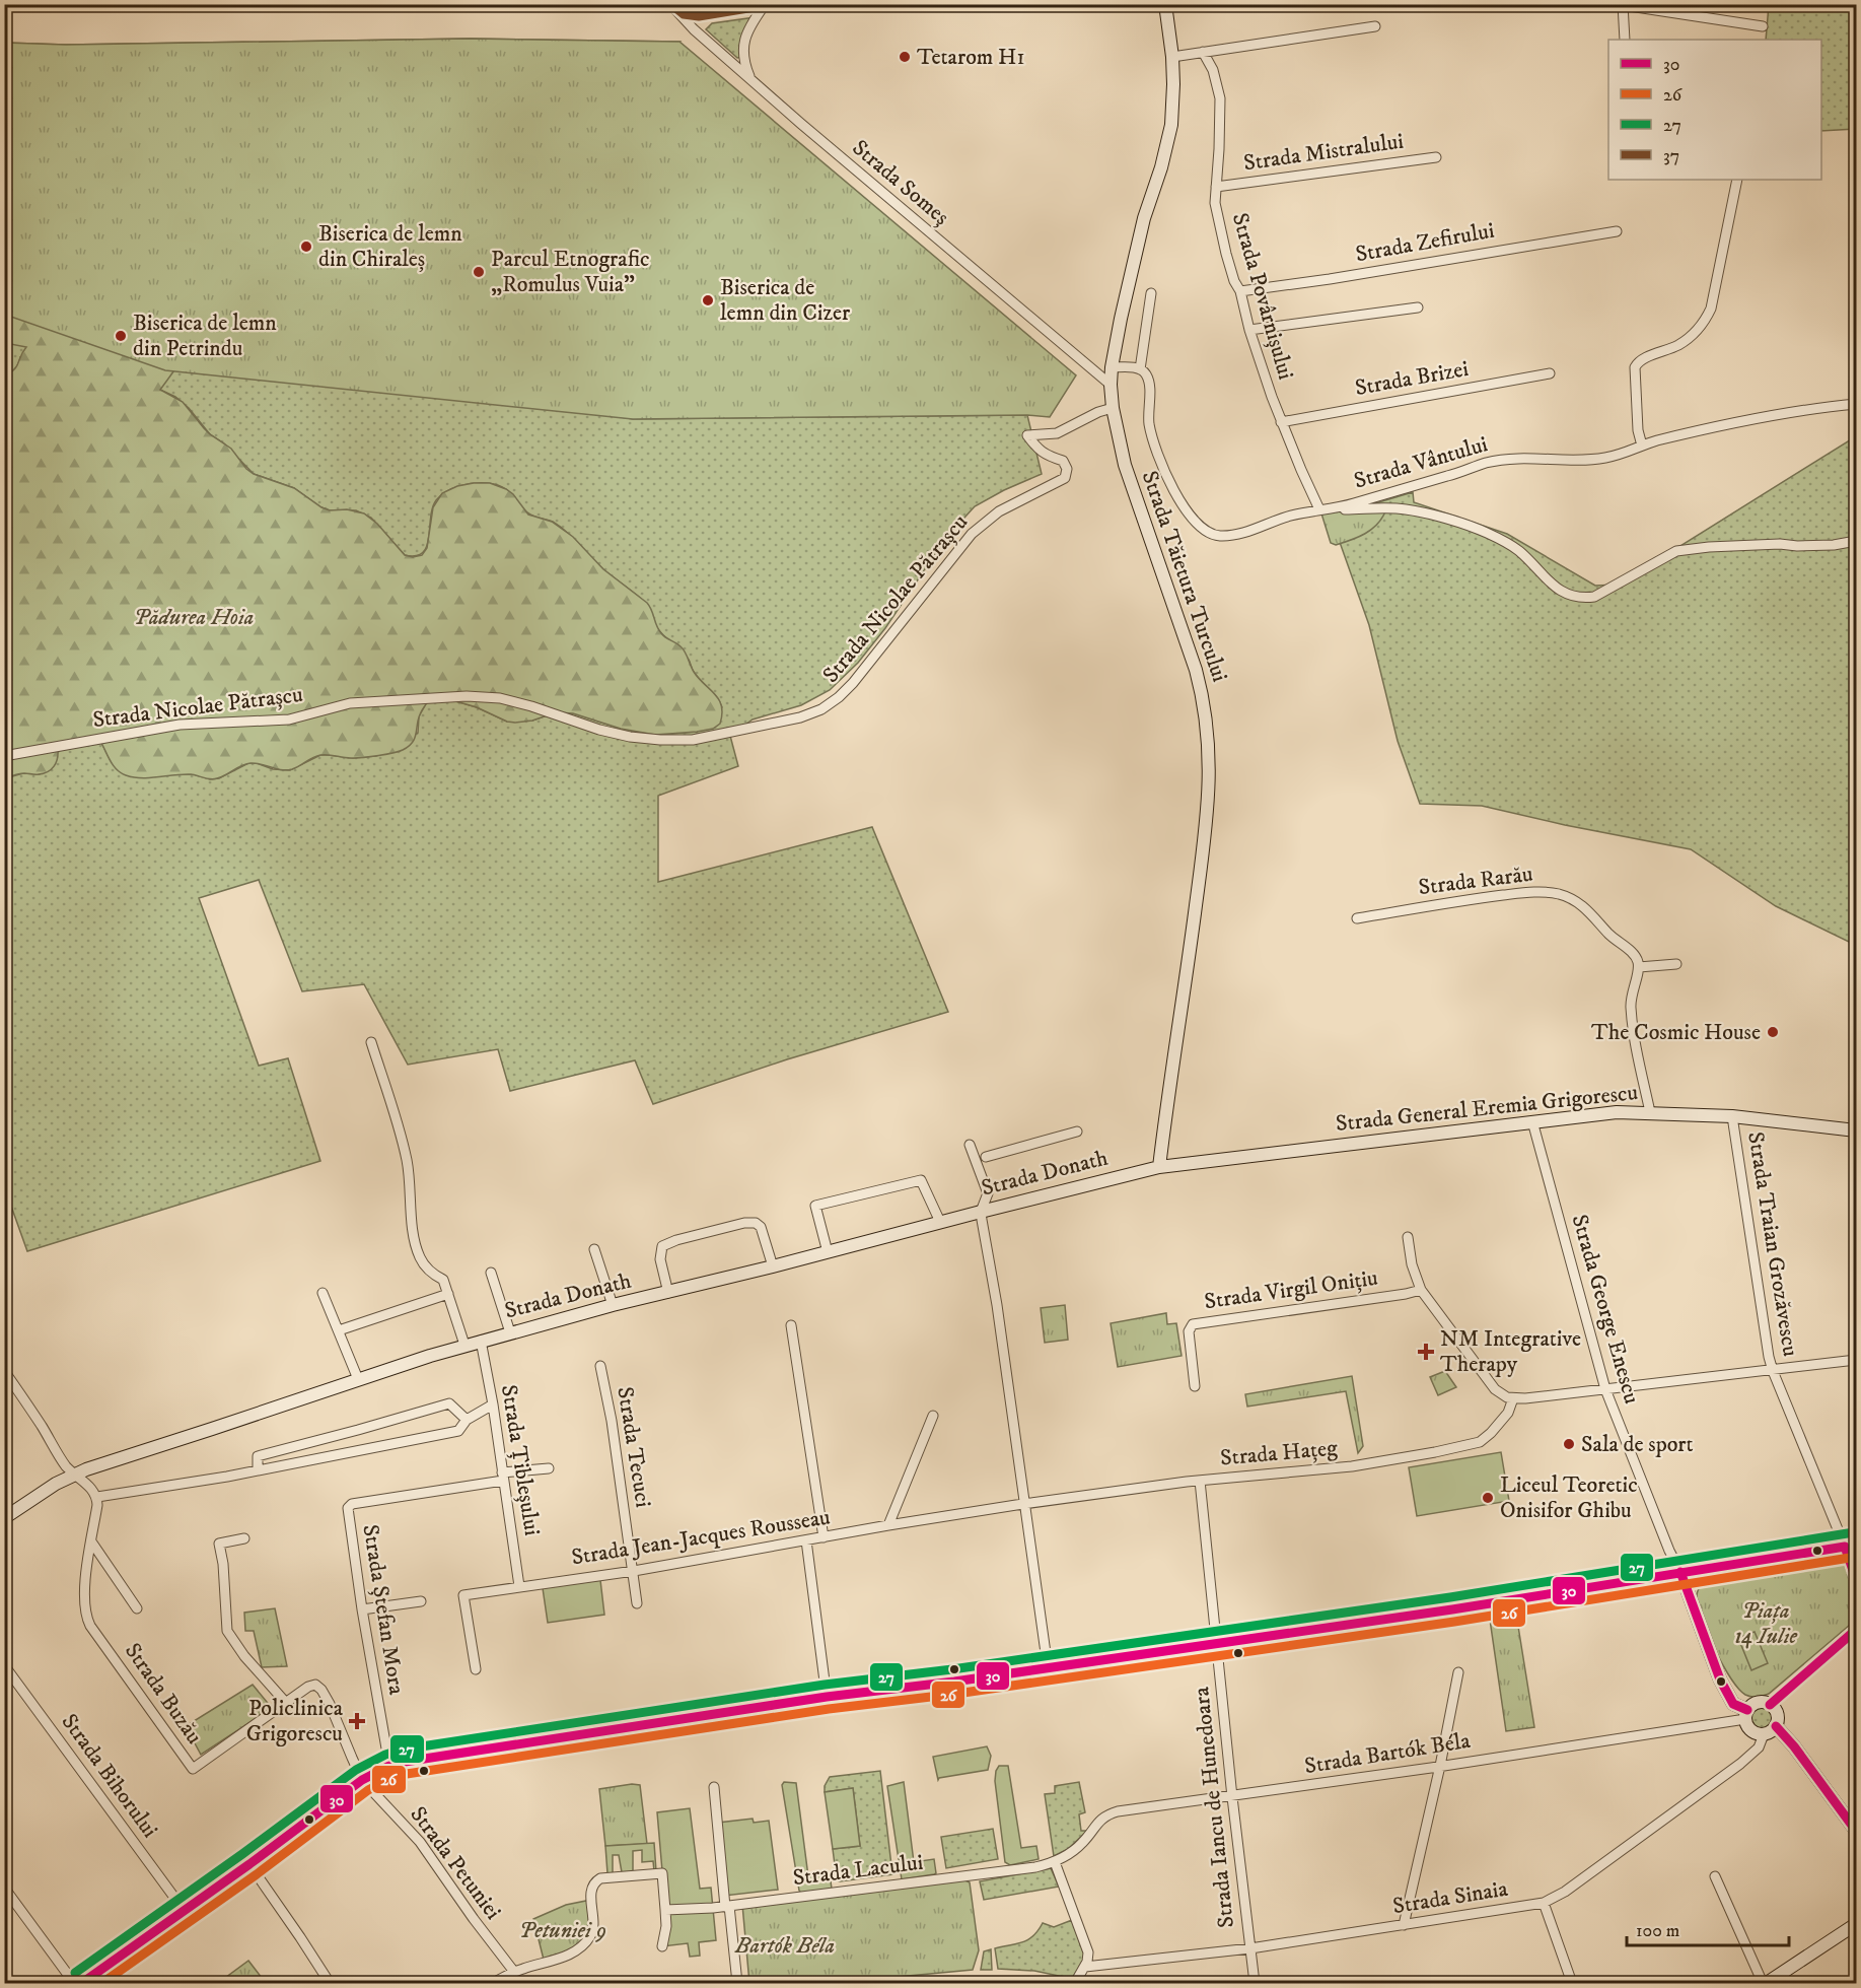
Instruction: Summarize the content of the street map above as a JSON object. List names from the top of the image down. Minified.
{"streets":{"main road":["Strada Tăietura Turcului","Strada General Eremia Grigorescu","Strada Donath"],"street":["Strada Mistralului","Strada Someș","Strada Zefirului","Strada Povârnișului","Strada Brizei","Strada Vântului","Strada Nicolae Pătrașcu","Strada Rarău","Strada Traian Grozăvescu","Strada Virgil Onițiu","Strada George Enescu","Strada Tecuci","Strada Hațeg","Strada Țibleșului","Strada Jean-Jacques Rousseau","Strada Ștefan Mora","Strada Buzău","Strada Bartók Béla","Strada Bihorului","Strada Iancu de Hunedoara","Strada Petuniei","Strada Lacului","Strada Sinaia"]},"crossings":[["Strada Mistralului","Strada Povârnișului"],["Strada Someș","Strada Tăietura Turcului"],["Strada Zefirului","Strada Povârnișului"],["Strada Povârnișului","Strada Brizei"],["Strada Povârnișului","Strada Vântului"],["Strada Tăietura Turcului","Strada Nicolae Pătrașcu"],["Strada Tăietura Turcului","Strada General Eremia Grigorescu"],["Strada Tăietura Turcului","Strada Donath"],["Strada General Eremia Grigorescu","Strada Donath"],["Strada General Eremia Grigorescu","Strada Traian Grozăvescu"],["Strada General Eremia Grigorescu","Strada George Enescu"],["Strada Donath","Strada Țibleșului"],["Strada Tecuci","Strada Jean-Jacques Rousseau"],["Strada Hațeg","Strada Jean-Jacques Rousseau"],["Strada Hațeg","Strada Iancu de Hunedoara"],["Strada Țibleșului","Strada Jean-Jacques Rousseau"],["Strada Țibleșului","Strada Ștefan Mora"],["Strada Buzău","Strada Petuniei"],["Strada Bartók Béla","Strada Iancu de Hunedoara"],["Strada Bartók Béla","Strada Lacului"],["Strada Bartók Béla","Strada Sinaia"],["Strada Iancu de Hunedoara","Strada Sinaia"]],"parks":["Pădurea Hoia","Piața 14 Iulie","Petuniei 9","Bartók Béla"],"places":{"other":["Tetarom H1","Biserica de lemn din Chiraleș","Parcul Etnografic „Romulus Vuia”","Biserica de lemn din Cizer","Biserica de lemn din Petrindu","The Cosmic House","Sala de sport","Liceul Teoretic Onisifor Ghibu"],"health":["NM Integrative Therapy","Policlinica Grigorescu"]},"lines":["transit line 37","transit line 27","transit line 30","transit line 26"],"legend":["30","26","27","37"],"scale_bar":"100 m"}
